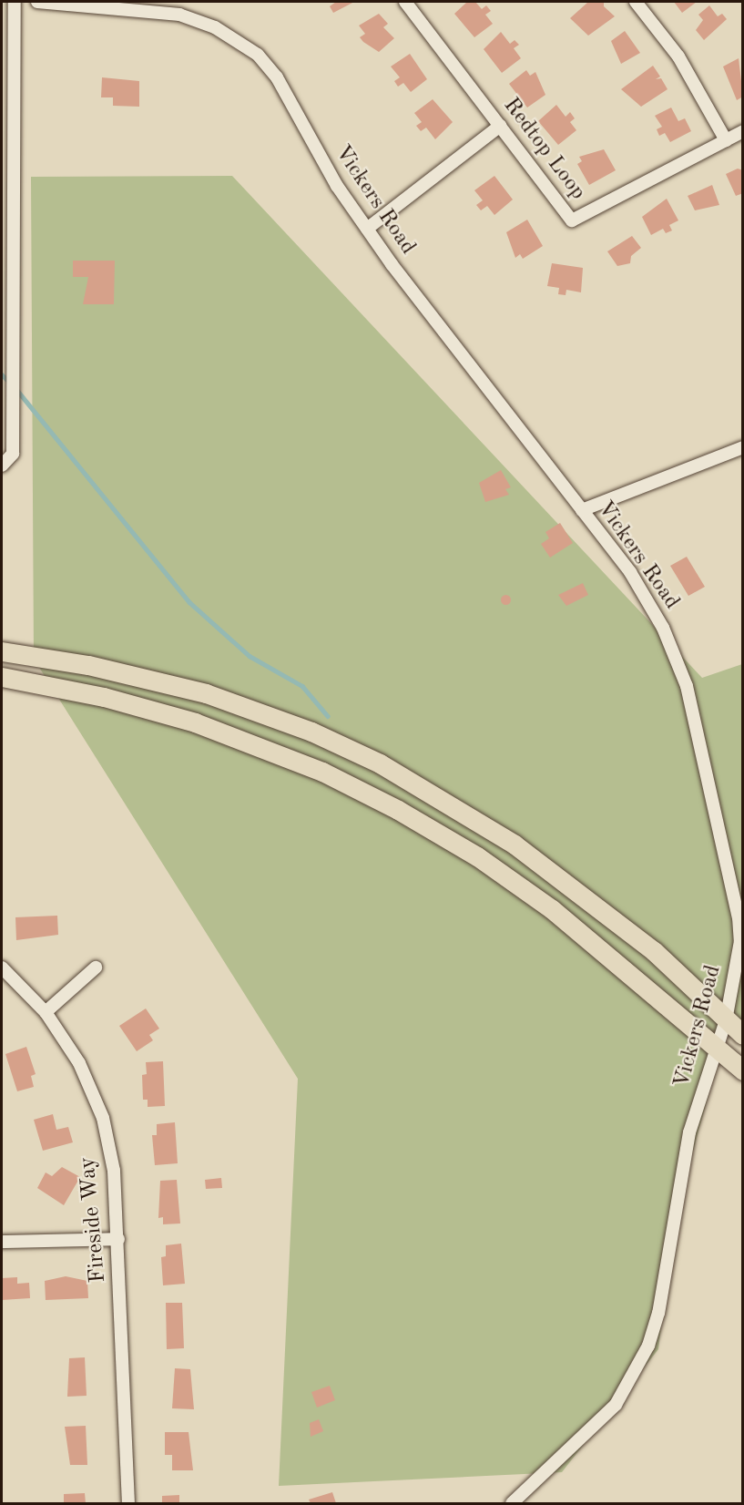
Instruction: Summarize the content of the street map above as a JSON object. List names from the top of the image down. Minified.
{"streets":{"street":["Redtop Loop","Vickers Road","Fireside Way"]}}
